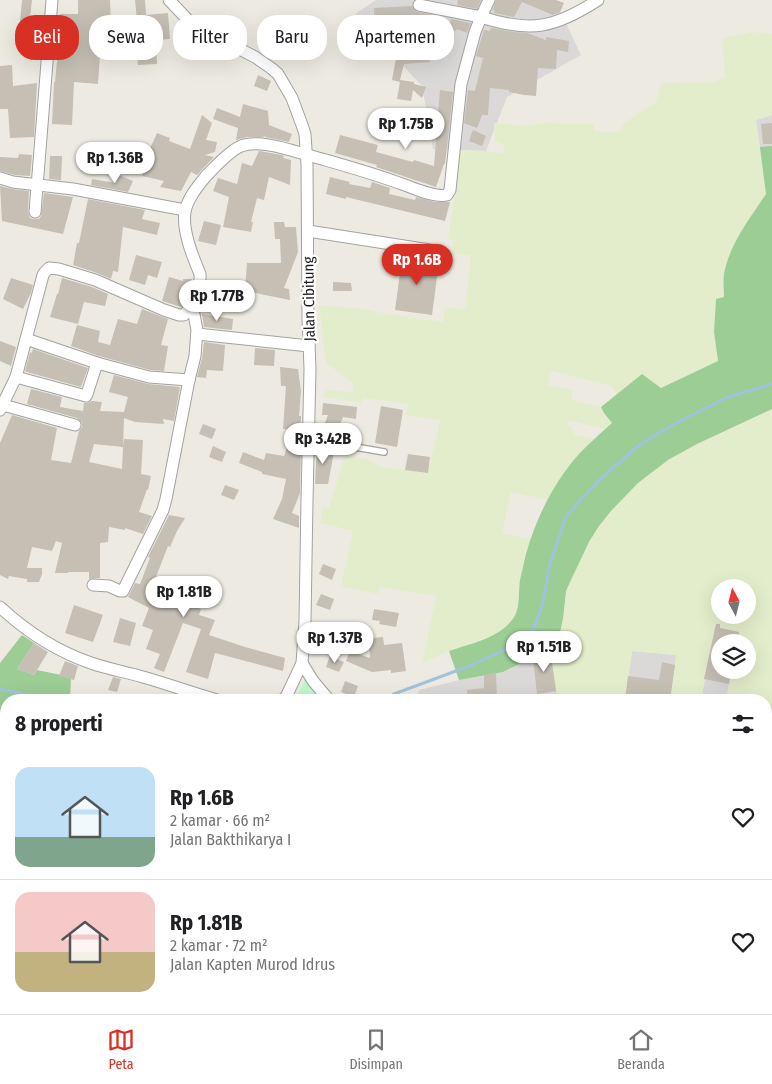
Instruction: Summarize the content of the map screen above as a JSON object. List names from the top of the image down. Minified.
{"streets":{"street":["Jalan Cibitung"]},"north":"top","page":{"chip":["Beli","Sewa","Filter","Baru","Apartemen"],"price":["Rp 1.75B","Rp 1.36B","Rp 1.6B","Rp 1.77B","Rp 3.42B","Rp 1.81B","Rp 1.37B","Rp 1.51B"],"heading":"8 properti","list":[{"name":"Rp 1.6B","note":"2 kamar · 66 m² · Jalan Bakthikarya I"},{"name":"Rp 1.81B","note":"2 kamar · 72 m² · Jalan Kapten Murod Idrus"}],"tabs":["Peta","Disimpan","Beranda"]}}
